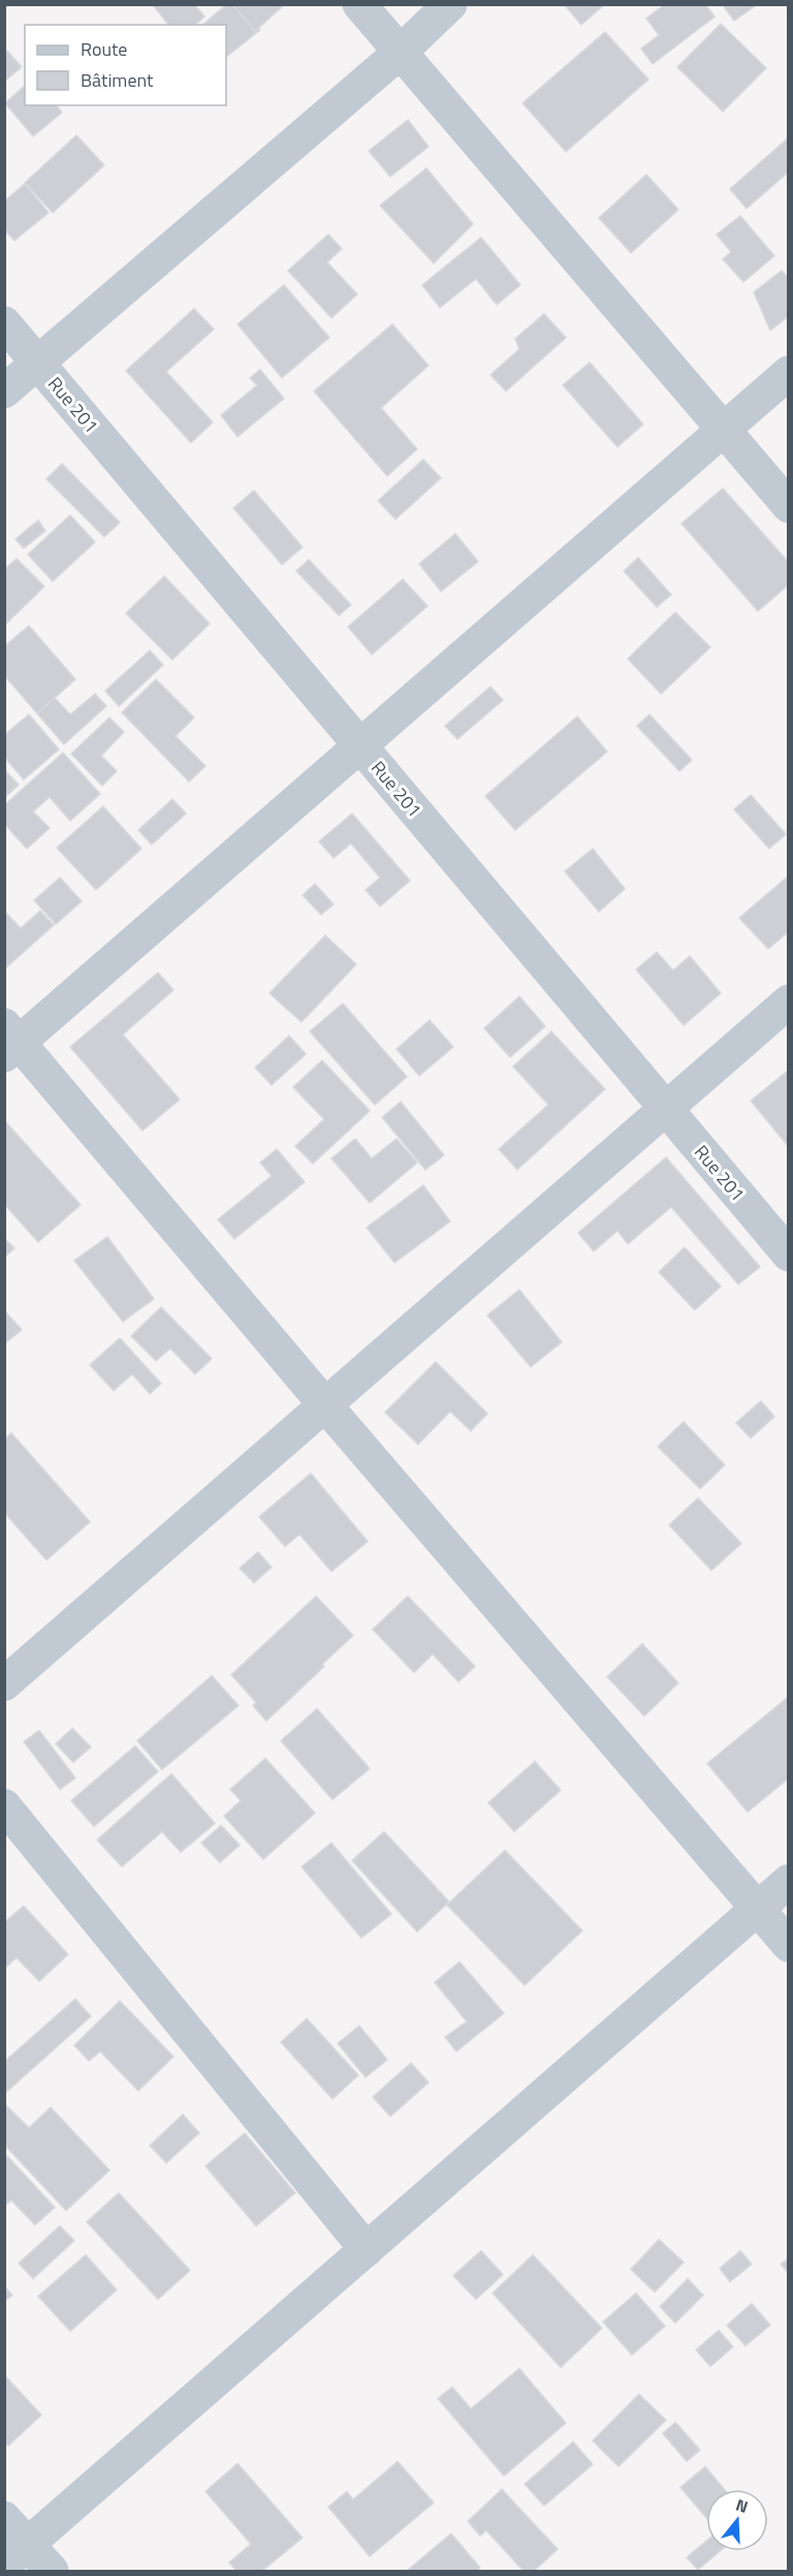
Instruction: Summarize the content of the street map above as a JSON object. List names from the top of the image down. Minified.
{"streets":{"street":["Rue 201"]},"legend":["Route","Bâtiment"],"north":"top"}
